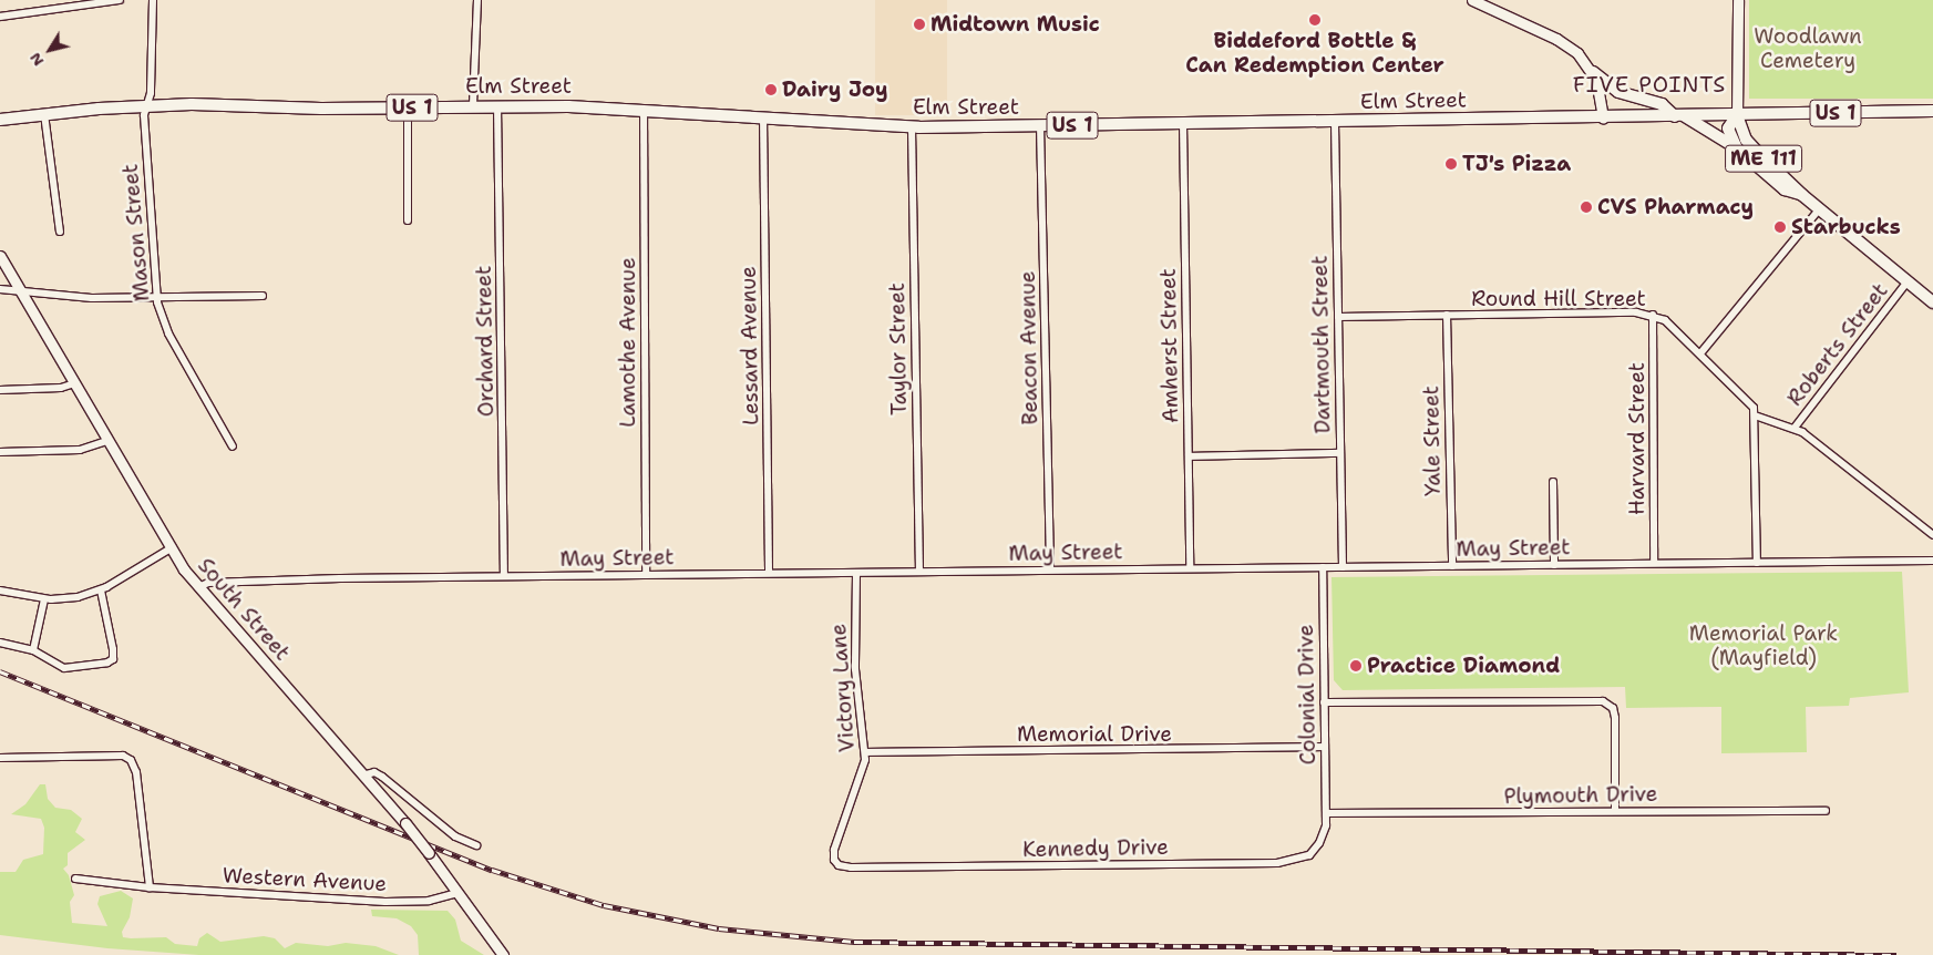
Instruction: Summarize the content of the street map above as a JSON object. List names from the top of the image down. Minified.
{"streets":{"main road":["Elm Street","US 1","ME 111"],"street":["Mason Street","Round Hill Street","Orchard Street","Lamothe Avenue","Dartmouth Street","Roberts Street","Lessard Avenue","Amherst Street","Beacon Avenue","Taylor Street","Harvard Street","Yale Street","May Street","South Street","Victory Lane","Colonial Drive","Memorial Drive","Plymouth Drive","Kennedy Drive","Western Avenue"]},"crossings":[["Elm Street","ME 111"],["Elm Street","Mason Street"],["Elm Street","Orchard Street"],["Elm Street","Lamothe Avenue"],["Elm Street","Dartmouth Street"],["Elm Street","Lessard Avenue"],["Elm Street","Amherst Street"],["Elm Street","Beacon Avenue"],["Elm Street","Taylor Street"],["ME 111","Roberts Street"],["Round Hill Street","Dartmouth Street"],["Round Hill Street","Roberts Street"],["Round Hill Street","Harvard Street"],["Round Hill Street","Yale Street"],["Orchard Street","May Street"],["Lamothe Avenue","May Street"],["Dartmouth Street","May Street"],["Lessard Avenue","May Street"],["Amherst Street","May Street"],["Beacon Avenue","May Street"],["Taylor Street","May Street"],["Harvard Street","May Street"],["Yale Street","May Street"],["May Street","South Street"],["May Street","Victory Lane"],["May Street","Colonial Drive"],["South Street","Western Avenue"],["Victory Lane","Memorial Drive"],["Victory Lane","Kennedy Drive"],["Colonial Drive","Memorial Drive"],["Colonial Drive","Plymouth Drive"],["Colonial Drive","Kennedy Drive"],["Plymouth Drive","Kennedy Drive"]],"districts":["FIVE POINTS"],"parks":["Woodlawn Cemetery","Memorial Park (Mayfield)"],"places":["Biddeford Bottle & Can Redemption Center","Midtown Music","Dairy Joy","TJ's Pizza","CVS Pharmacy","Starbucks","Practice Diamond"],"north":"bottom left"}
